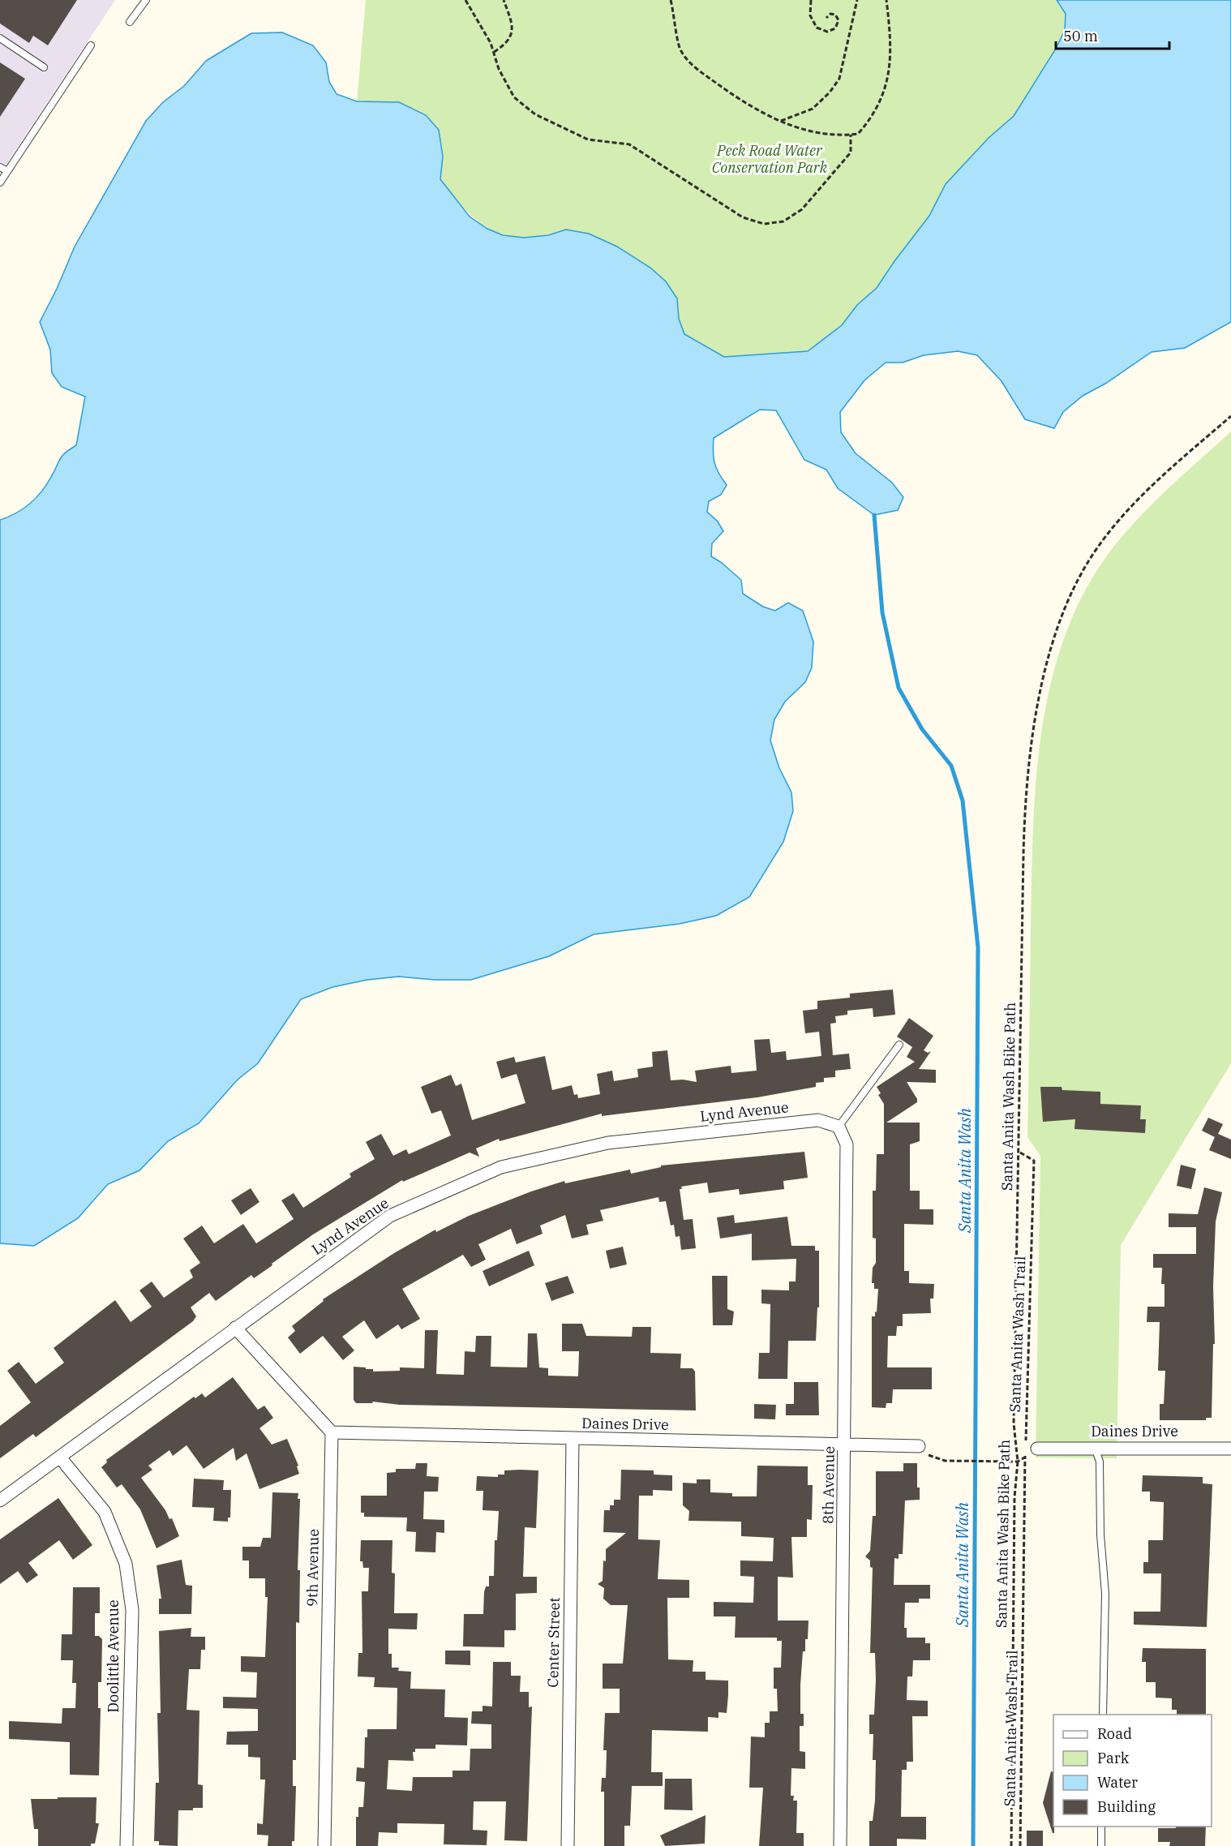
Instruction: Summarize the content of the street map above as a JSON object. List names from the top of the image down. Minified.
{"streets":{"street":["Lynd Avenue","Daines Drive","8th Avenue","9th Avenue","Center Street","Doolittle Avenue"],"path":["Santa Anita Wash Bike Path","Santa Anita Wash Trail"]},"crossings":[["Santa Anita Wash Bike Path","Santa Anita Wash Trail"],["Lynd Avenue","8th Avenue"],["Lynd Avenue","Doolittle Avenue"],["Daines Drive","8th Avenue"],["Daines Drive","9th Avenue"],["Daines Drive","Center Street"]],"water":["Santa Anita Wash"],"parks":["Peck Road Water Conservation Park"],"legend":["Road","Park","Water","Building"],"scale_bar":"50 m"}
